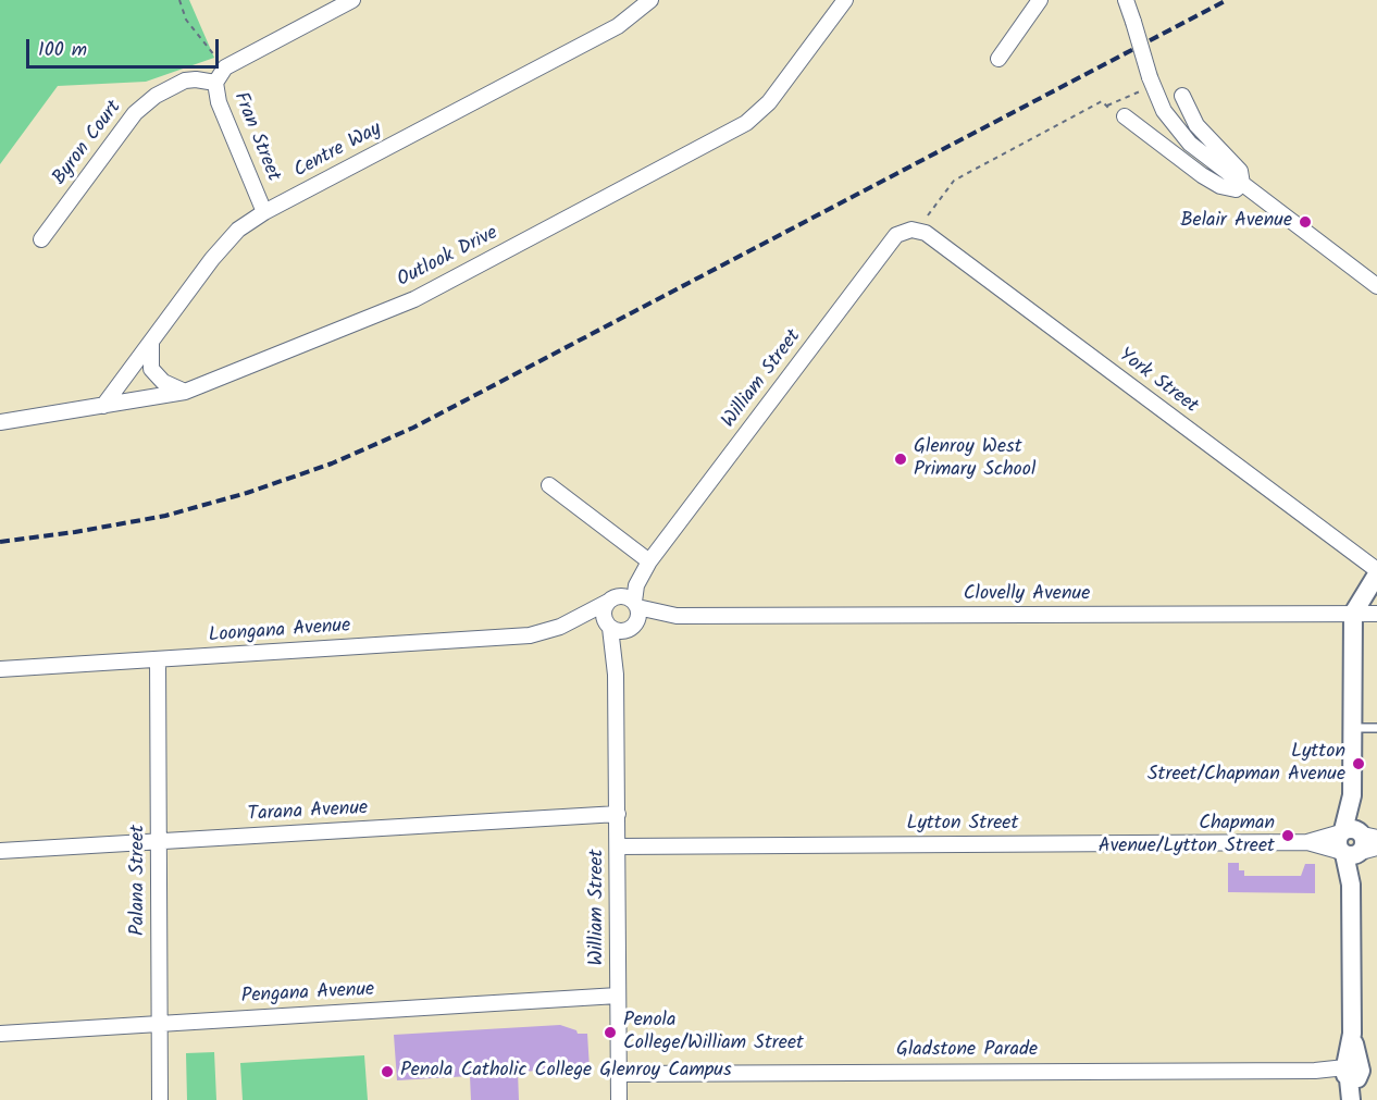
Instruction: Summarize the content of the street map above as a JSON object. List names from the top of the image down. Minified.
{"streets":{"street":["Fran Street","Byron Court","Centre Way","Outlook Drive","William Street","York Street","Clovelly Avenue","Loongana Avenue","Tarana Avenue","Lytton Street","Palana Street","Pengana Avenue","Gladstone Parade"]},"crossings":[["Fran Street","Byron Court"],["Fran Street","Centre Way"],["Centre Way","Outlook Drive"],["William Street","York Street"],["William Street","Clovelly Avenue"],["William Street","Loongana Avenue"],["William Street","Tarana Avenue"],["William Street","Lytton Street"],["William Street","Pengana Avenue"],["William Street","Gladstone Parade"],["Clovelly Avenue","Loongana Avenue"],["Loongana Avenue","Palana Street"],["Tarana Avenue","Palana Street"],["Palana Street","Pengana Avenue"]],"places":["Belair Avenue","Glenroy West Primary School","Lytton Street/Chapman Avenue","Chapman Avenue/Lytton Street","Penola College/William Street","Penola Catholic College Glenroy Campus"],"scale_bar":"100 m"}
